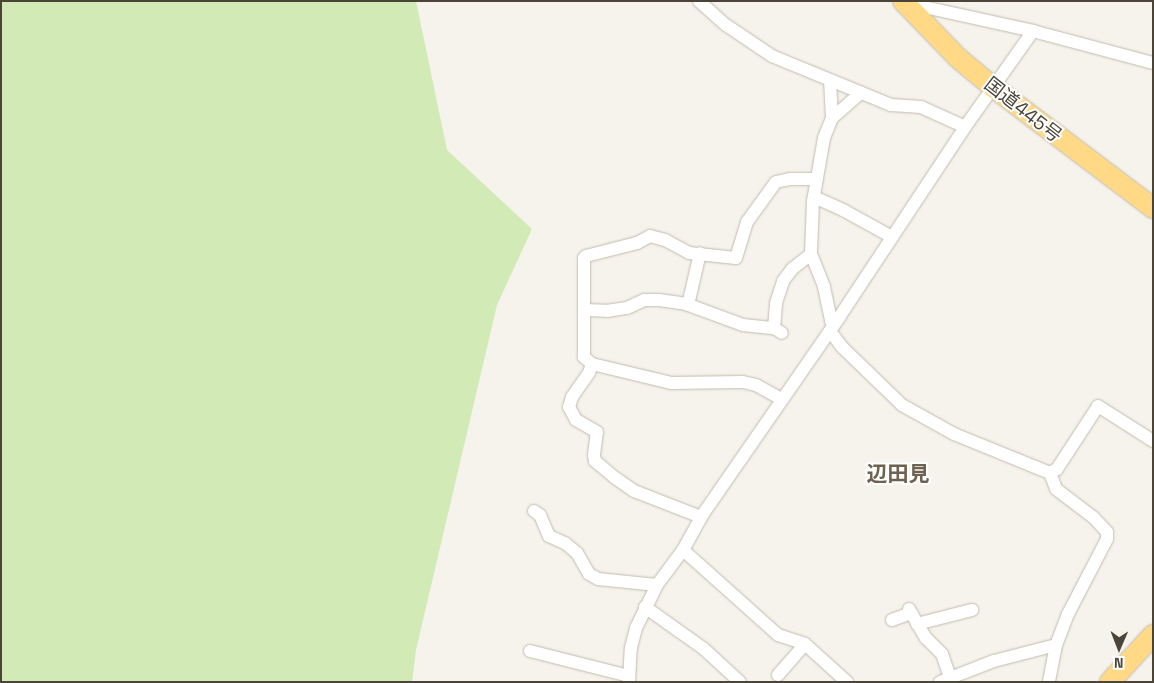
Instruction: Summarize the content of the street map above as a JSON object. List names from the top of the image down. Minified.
{"streets":{"highway":["国道445号"]},"districts":["辺田見"],"north":"bottom"}
